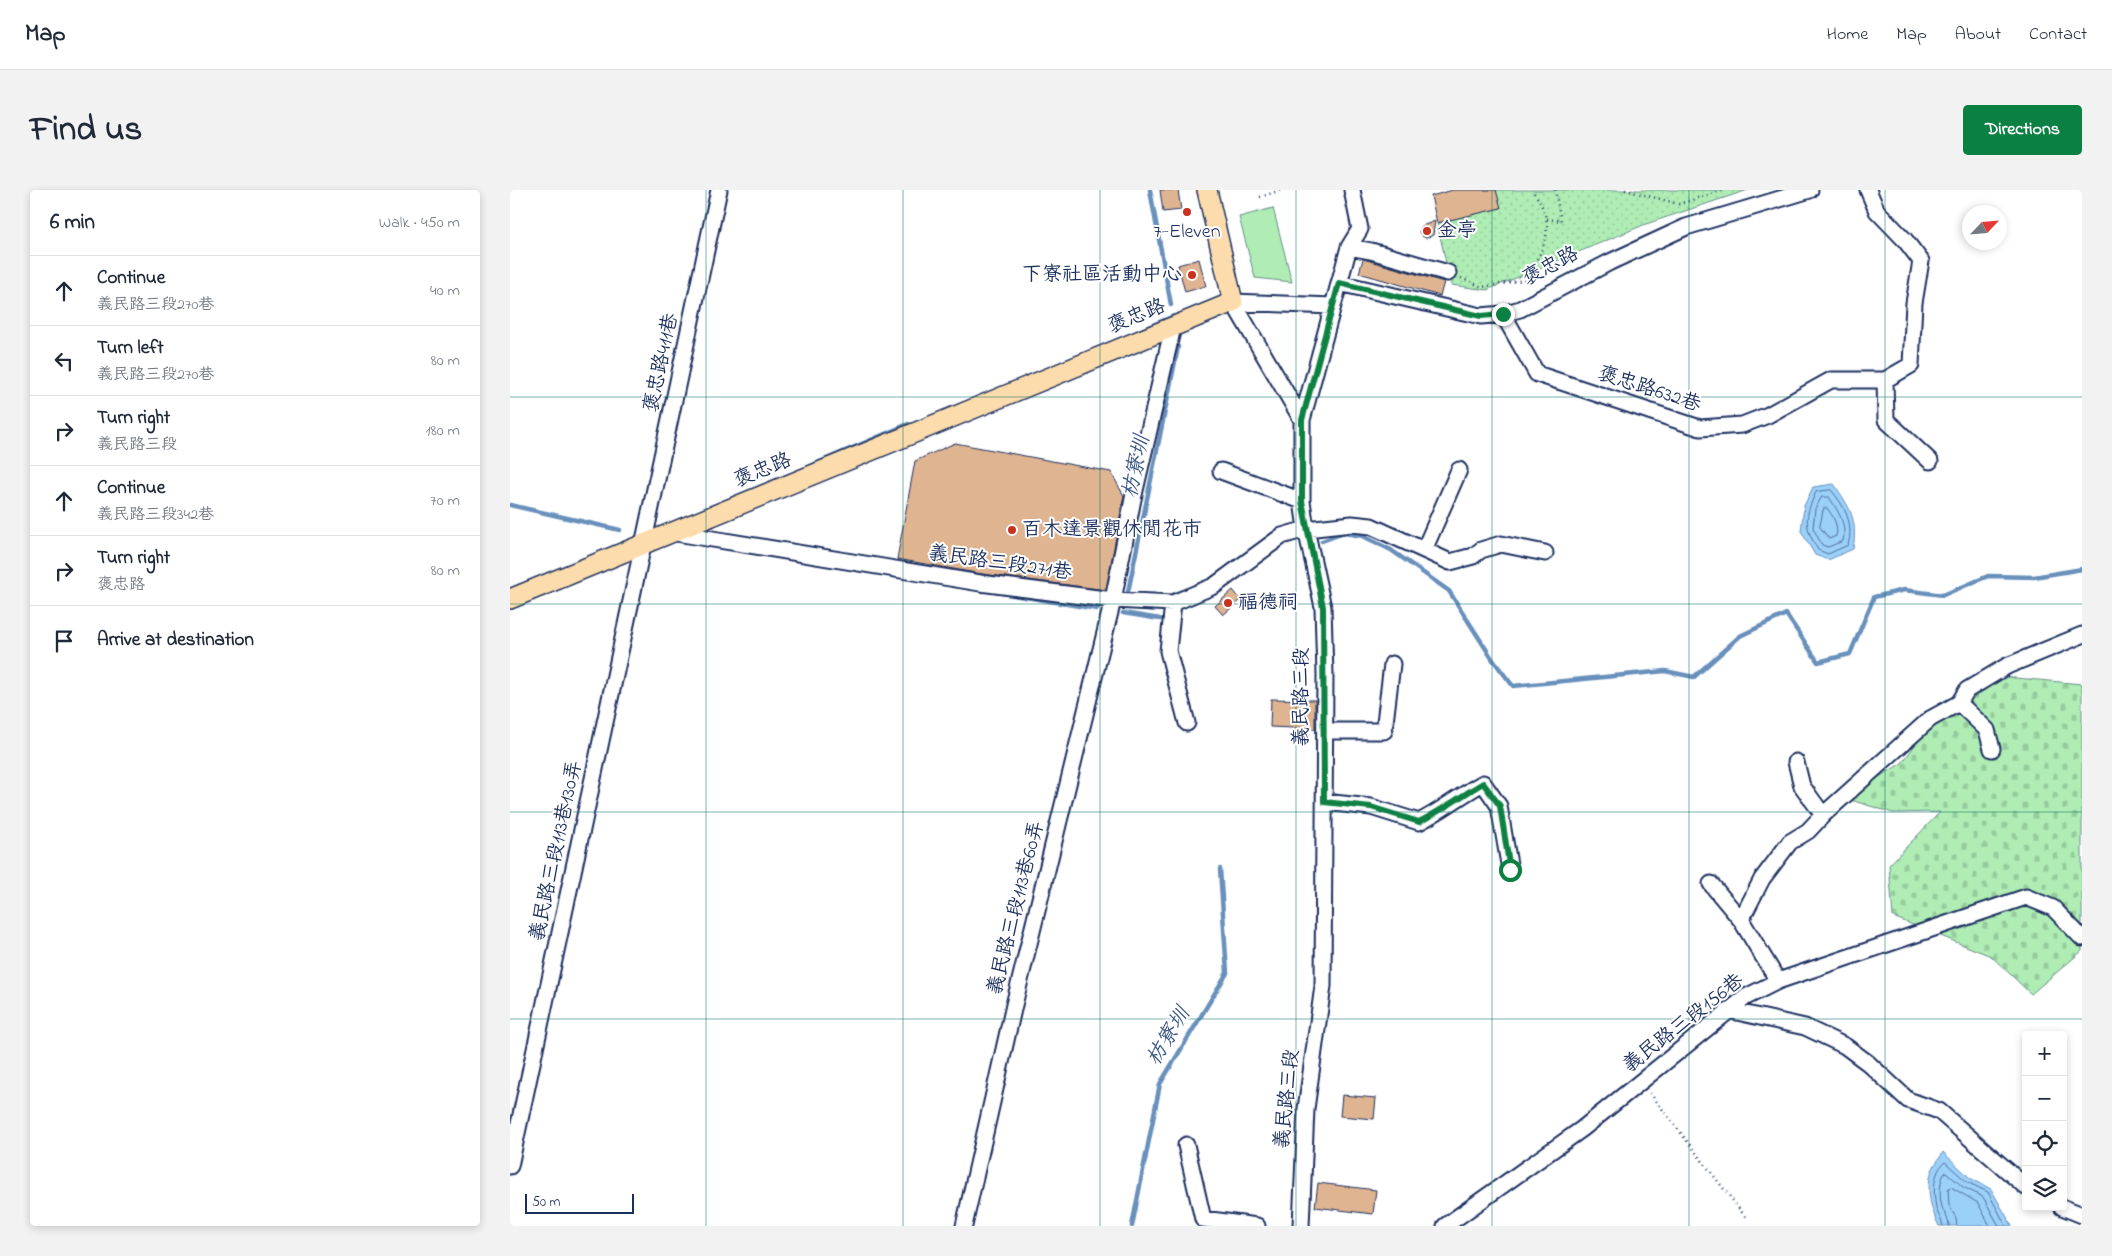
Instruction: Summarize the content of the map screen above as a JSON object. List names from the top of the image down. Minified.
{"streets":{"main road":["褒忠路"],"street":["褒忠路411巷","褒忠路632巷","義民路三段271巷","義民路三段","義民路三段113巷130弄","義民路三段113巷60弄","義民路三段156巷"]},"crossings":[["褒忠路","褒忠路411巷"],["褒忠路","褒忠路632巷"],["褒忠路","義民路三段271巷"],["褒忠路","義民路三段"],["褒忠路","義民路三段113巷130弄"],["褒忠路","義民路三段113巷60弄"],["褒忠路411巷","義民路三段113巷130弄"],["義民路三段271巷","義民路三段"],["義民路三段271巷","義民路三段113巷60弄"]],"water":["枋寮圳"],"places":["7-Eleven","金亭","下寮社區活動中心","百木達景觀休閒花市","福德祠"],"scale_bar":"50 m","north":"top right","page":{"header":"Map","nav":["Home","Map","About","Contact"],"title":"Find us","buttons":"Directions","heading":["6 min","Walk · 450 m"],"list":[["Continue","義民路三段270巷","40 m"],["Turn left","義民路三段270巷","80 m"],["Turn right","義民路三段","180 m"],["Continue","義民路三段342巷","70 m"],["Turn right","褒忠路","80 m"],"Arrive at destination"],"map_buttons":["+","−"],"scale":"50 m"}}
